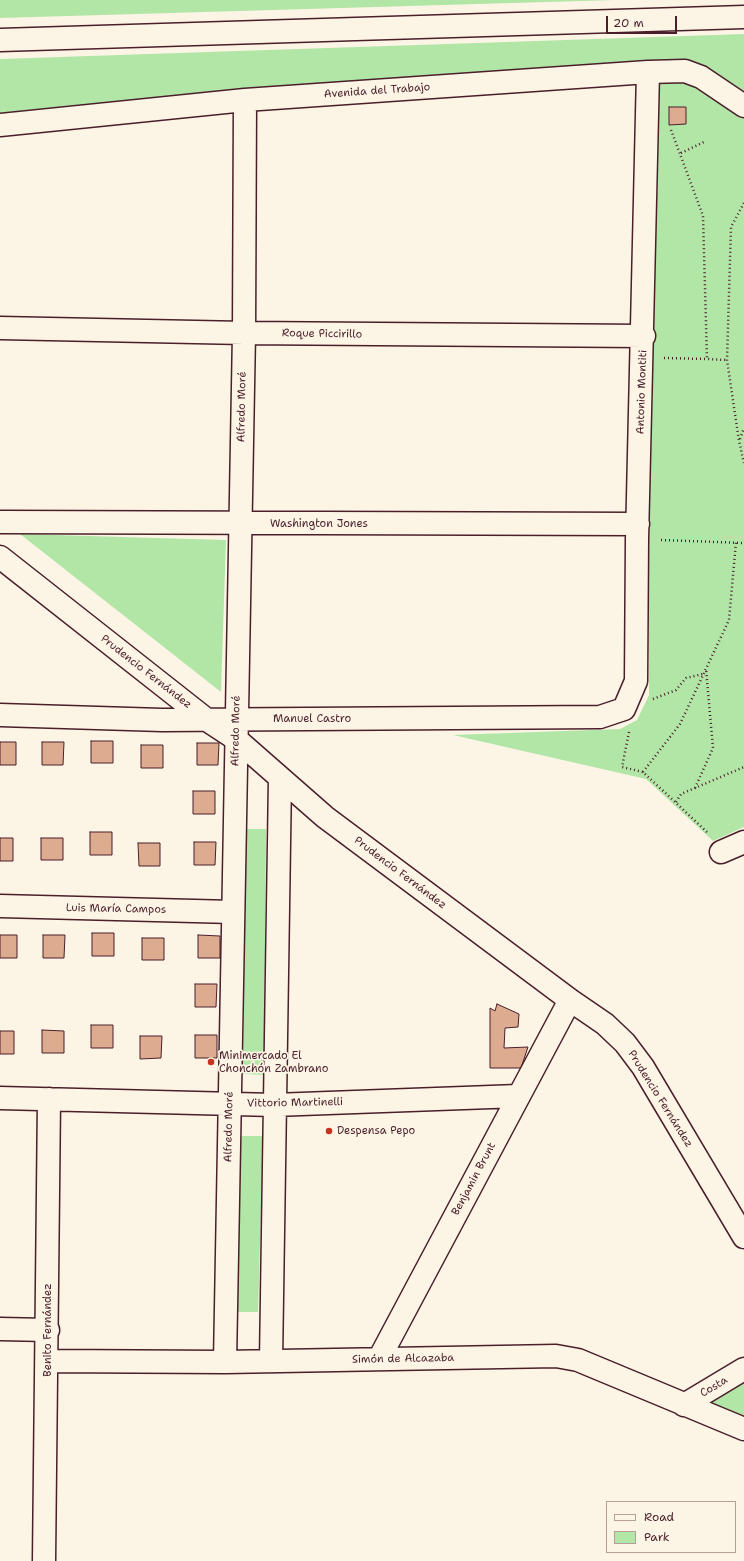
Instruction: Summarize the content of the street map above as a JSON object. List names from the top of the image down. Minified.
{"streets":{"street":["Avenida del Trabajo","Roque Piccirillo","Antonio Montiti","Alfredo Moré","Washington Jones","Prudencio Fernández","Manuel Castro","Luis María Campos","Vittorio Martinelli","Benjamin Brunt","Benito Fernández","Simón de Alcazaba","Costa"]},"crossings":[["Avenida del Trabajo","Antonio Montiti"],["Avenida del Trabajo","Alfredo Moré"],["Roque Piccirillo","Antonio Montiti"],["Roque Piccirillo","Alfredo Moré"],["Antonio Montiti","Washington Jones"],["Antonio Montiti","Manuel Castro"],["Alfredo Moré","Washington Jones"],["Alfredo Moré","Prudencio Fernández"],["Alfredo Moré","Manuel Castro"],["Alfredo Moré","Luis María Campos"],["Alfredo Moré","Vittorio Martinelli"],["Alfredo Moré","Simón de Alcazaba"],["Prudencio Fernández","Manuel Castro"],["Prudencio Fernández","Benjamin Brunt"],["Vittorio Martinelli","Benjamin Brunt"],["Vittorio Martinelli","Benito Fernández"],["Benjamin Brunt","Simón de Alcazaba"],["Benito Fernández","Simón de Alcazaba"],["Simón de Alcazaba","Costa"]],"places":["Minimercado El Chonchón Zambrano","Despensa Pepo"],"legend":["Road","Park"],"scale_bar":"20 m"}
